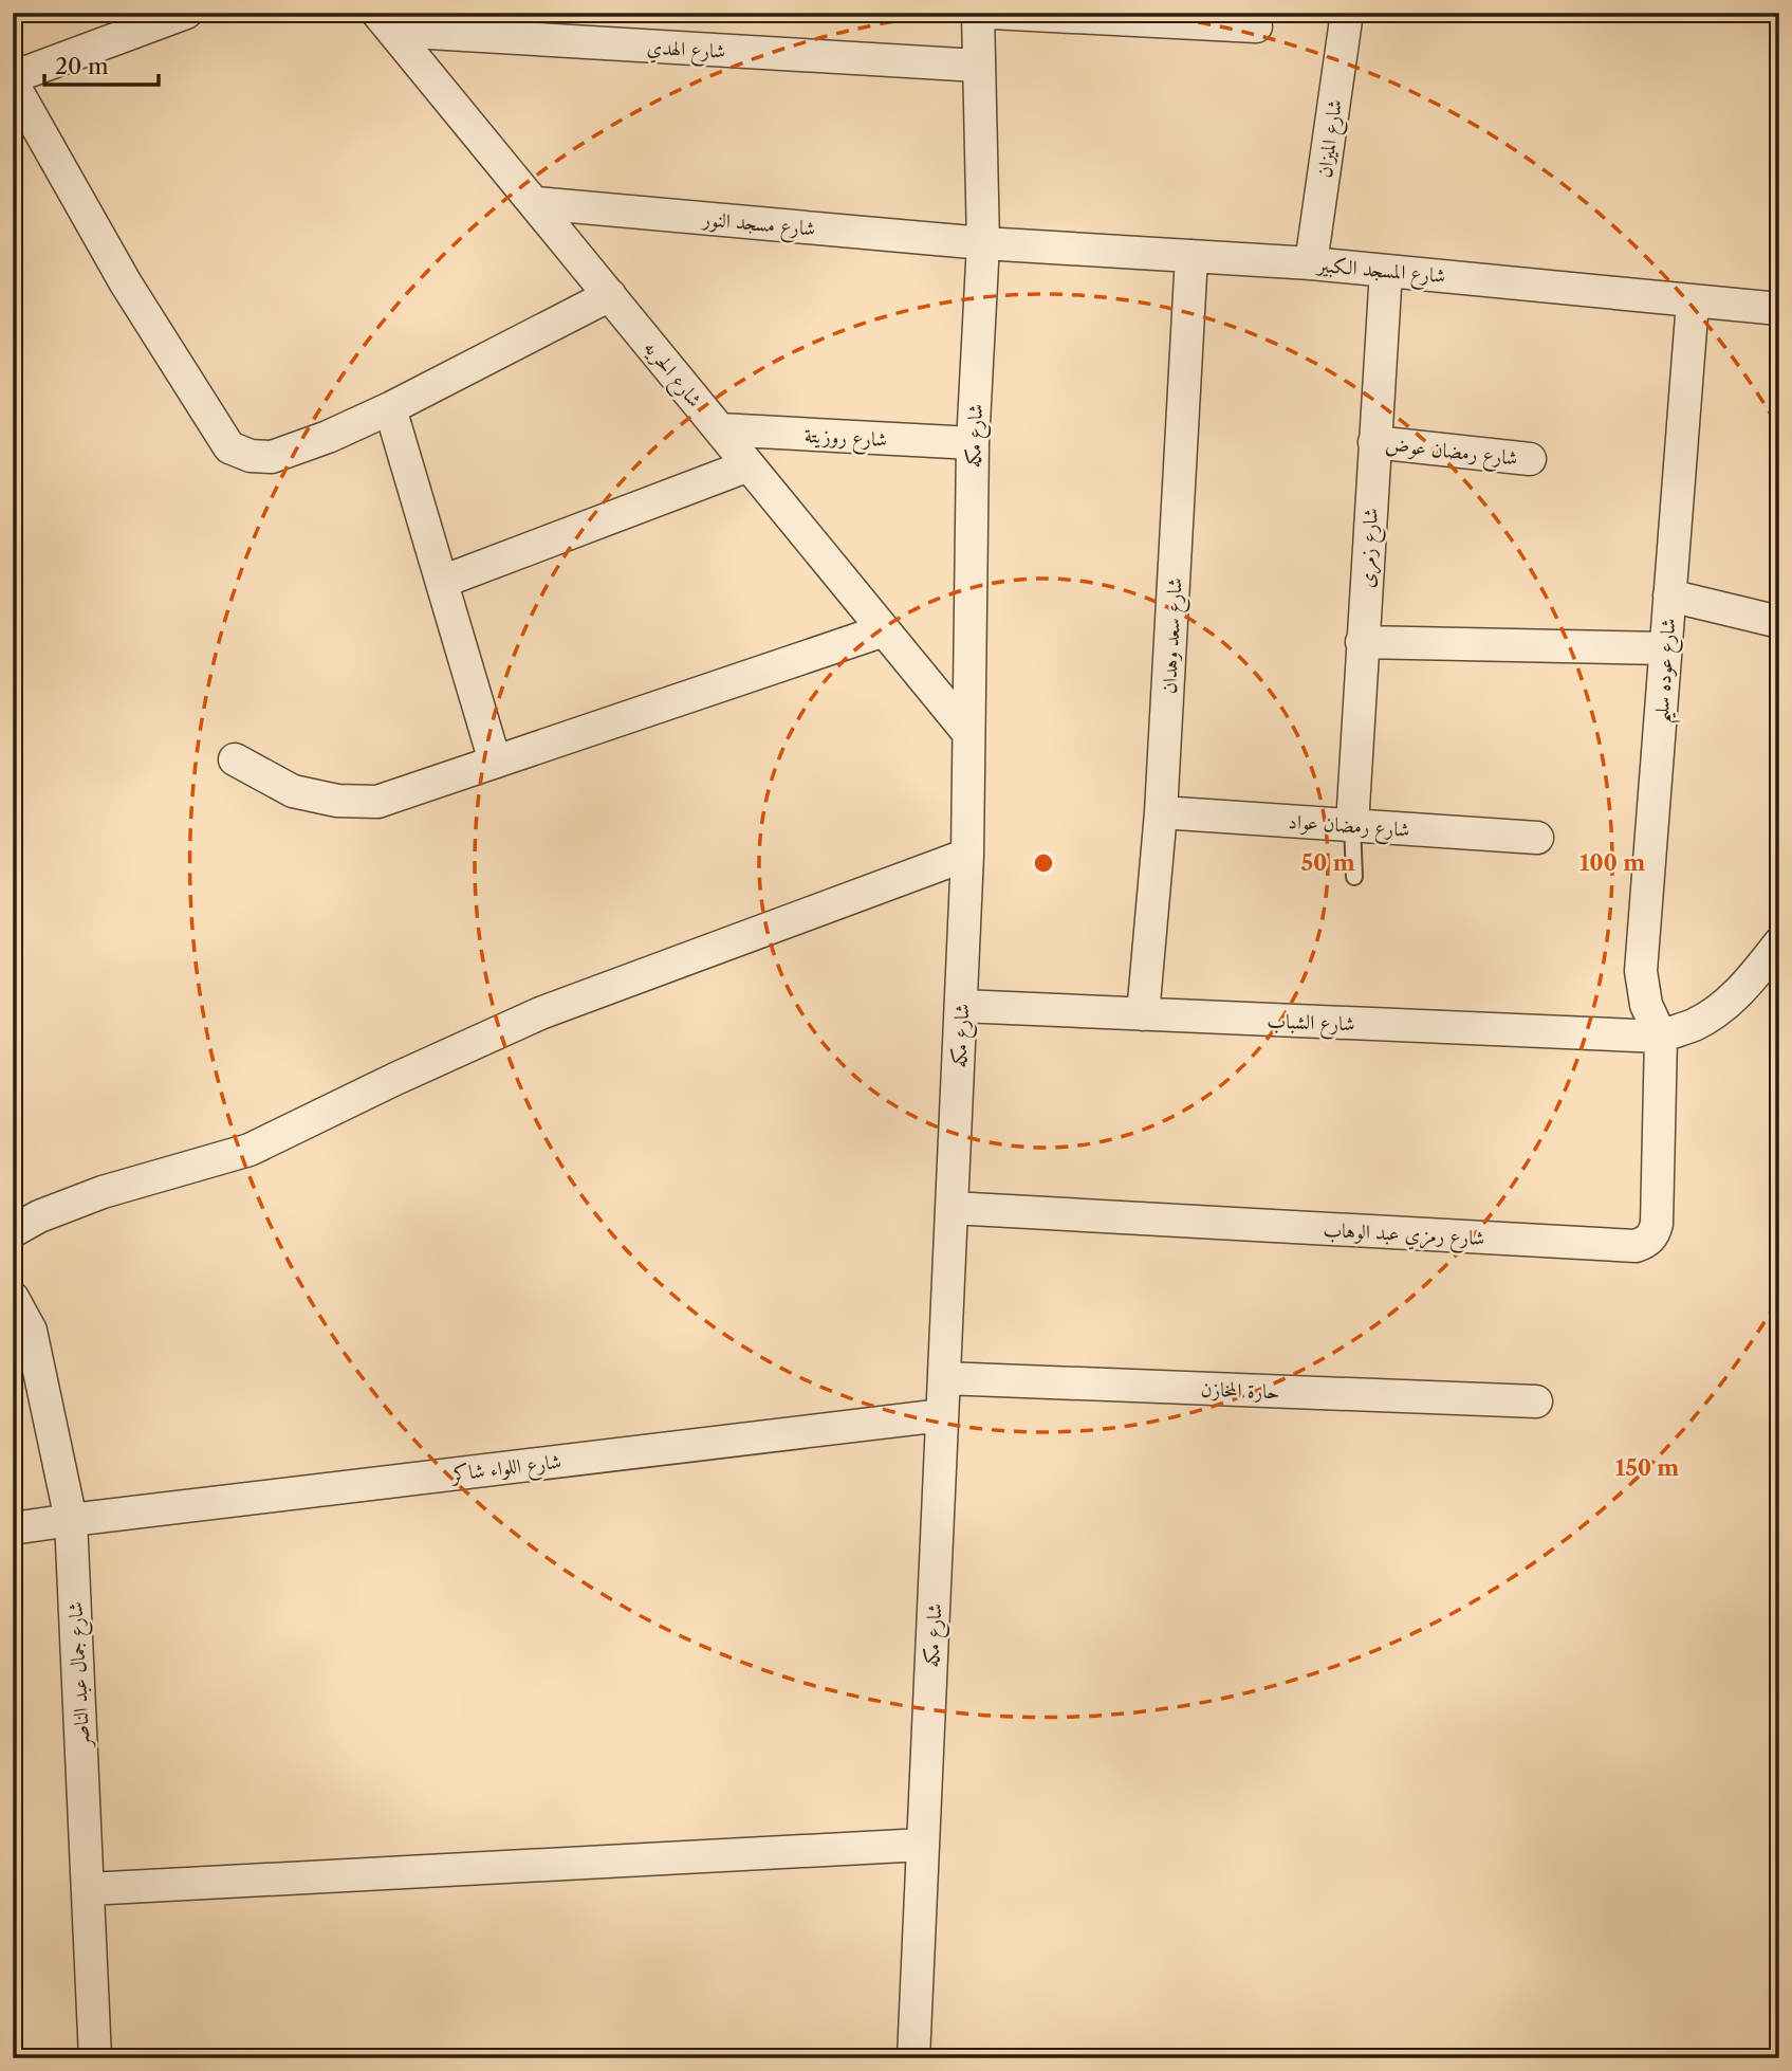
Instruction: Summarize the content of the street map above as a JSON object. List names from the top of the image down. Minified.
{"streets":{"street":["شارع الهدي","شارع الميزان","شارع مسجد النور","شارع المسجد الكبير","شارع الحريه","شارع مكه","شارع روزيتة","شارع رمضان عوض","شارع زمرى","شارع سعد وهدان","شارع عوده سليم","شارع رمضان عواد","شارع الشباب","شارع رمزي عبد الوهاب","حارة المخازن","شارع اللواء شاكر","شارع جمال عبد الناصر"]},"crossings":[["شارع الهدي","شارع الحريه"],["شارع الهدي","شارع مكه"],["شارع الميزان","شارع المسجد الكبير"],["شارع مسجد النور","شارع المسجد الكبير"],["شارع مسجد النور","شارع الحريه"],["شارع مسجد النور","شارع مكه"],["شارع المسجد الكبير","شارع مكه"],["شارع المسجد الكبير","شارع زمرى"],["شارع المسجد الكبير","شارع سعد وهدان"],["شارع المسجد الكبير","شارع عوده سليم"],["شارع الحريه","شارع مكه"],["شارع الحريه","شارع روزيتة"],["شارع مكه","شارع روزيتة"],["شارع مكه","شارع الشباب"],["شارع مكه","شارع رمزي عبد الوهاب"],["شارع مكه","حارة المخازن"],["شارع مكه","شارع اللواء شاكر"],["شارع رمضان عوض","شارع زمرى"],["شارع زمرى","شارع رمضان عواد"],["شارع سعد وهدان","شارع رمضان عواد"],["شارع سعد وهدان","شارع الشباب"],["شارع عوده سليم","شارع الشباب"],["شارع عوده سليم","شارع رمزي عبد الوهاب"],["شارع الشباب","شارع رمزي عبد الوهاب"],["شارع اللواء شاكر","شارع جمال عبد الناصر"]],"scale_bar":"20 m","rings":["50 m","100 m","150 m"]}
